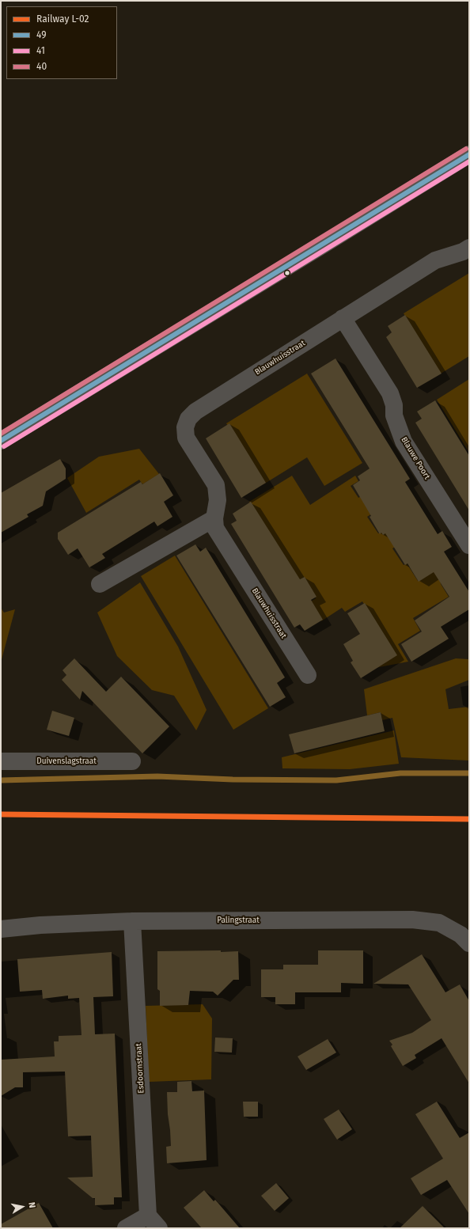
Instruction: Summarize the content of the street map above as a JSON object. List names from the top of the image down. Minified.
{"streets":{"street":["Blauwhuisstraat","Blauwe Poort","Duivenslagstraat","Palingstraat","Esdoornstraat"]},"crossings":[["Blauwhuisstraat","Blauwe Poort"],["Palingstraat","Esdoornstraat"]],"lines":["transit line 40","transit line 49","transit line 41","rail line L-02"],"legend":["Railway L-02","49","41","40"],"north":"right"}
